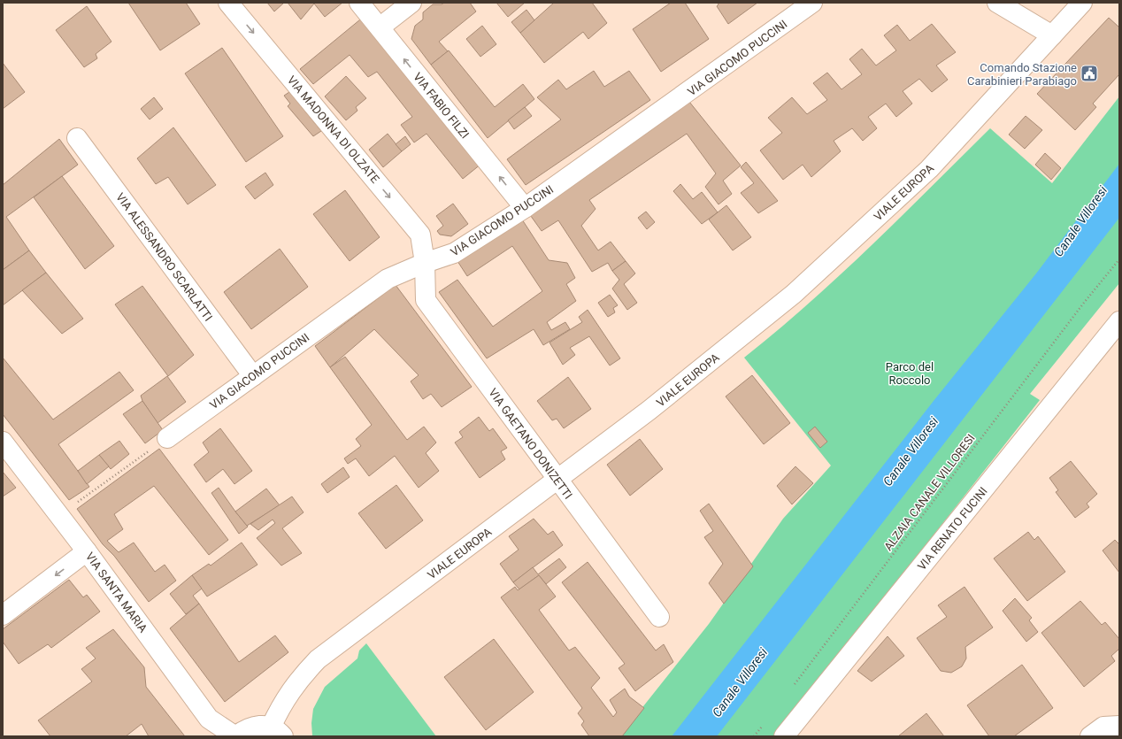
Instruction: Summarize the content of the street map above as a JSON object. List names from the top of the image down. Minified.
{"streets":{"street":["VIA GIACOMO PUCCINI","VIA FABIO FILZI","VIA MADONNA DI OLZATE","VIALE EUROPA","VIA ALESSANDRO SCARLATTI","VIA GAETANO DONIZETTI","VIA RENATO FUCINI","VIA SANTA MARIA"],"path":["ALZAIA CANALE VILLORESI"]},"crossings":[["VIA GIACOMO PUCCINI","VIA FABIO FILZI"],["VIA GIACOMO PUCCINI","VIA MADONNA DI OLZATE"],["VIA GIACOMO PUCCINI","VIA ALESSANDRO SCARLATTI"],["VIA GIACOMO PUCCINI","VIA GAETANO DONIZETTI"],["VIA MADONNA DI OLZATE","VIA GAETANO DONIZETTI"],["VIALE EUROPA","VIA GAETANO DONIZETTI"]],"one_way":["VIA FABIO FILZI","VIA MADONNA DI OLZATE"],"water":["Canale Villoresi"],"parks":["Parco del Roccolo"],"places":{"public building":["Comando Stazione Carabinieri Parabiago"]}}
